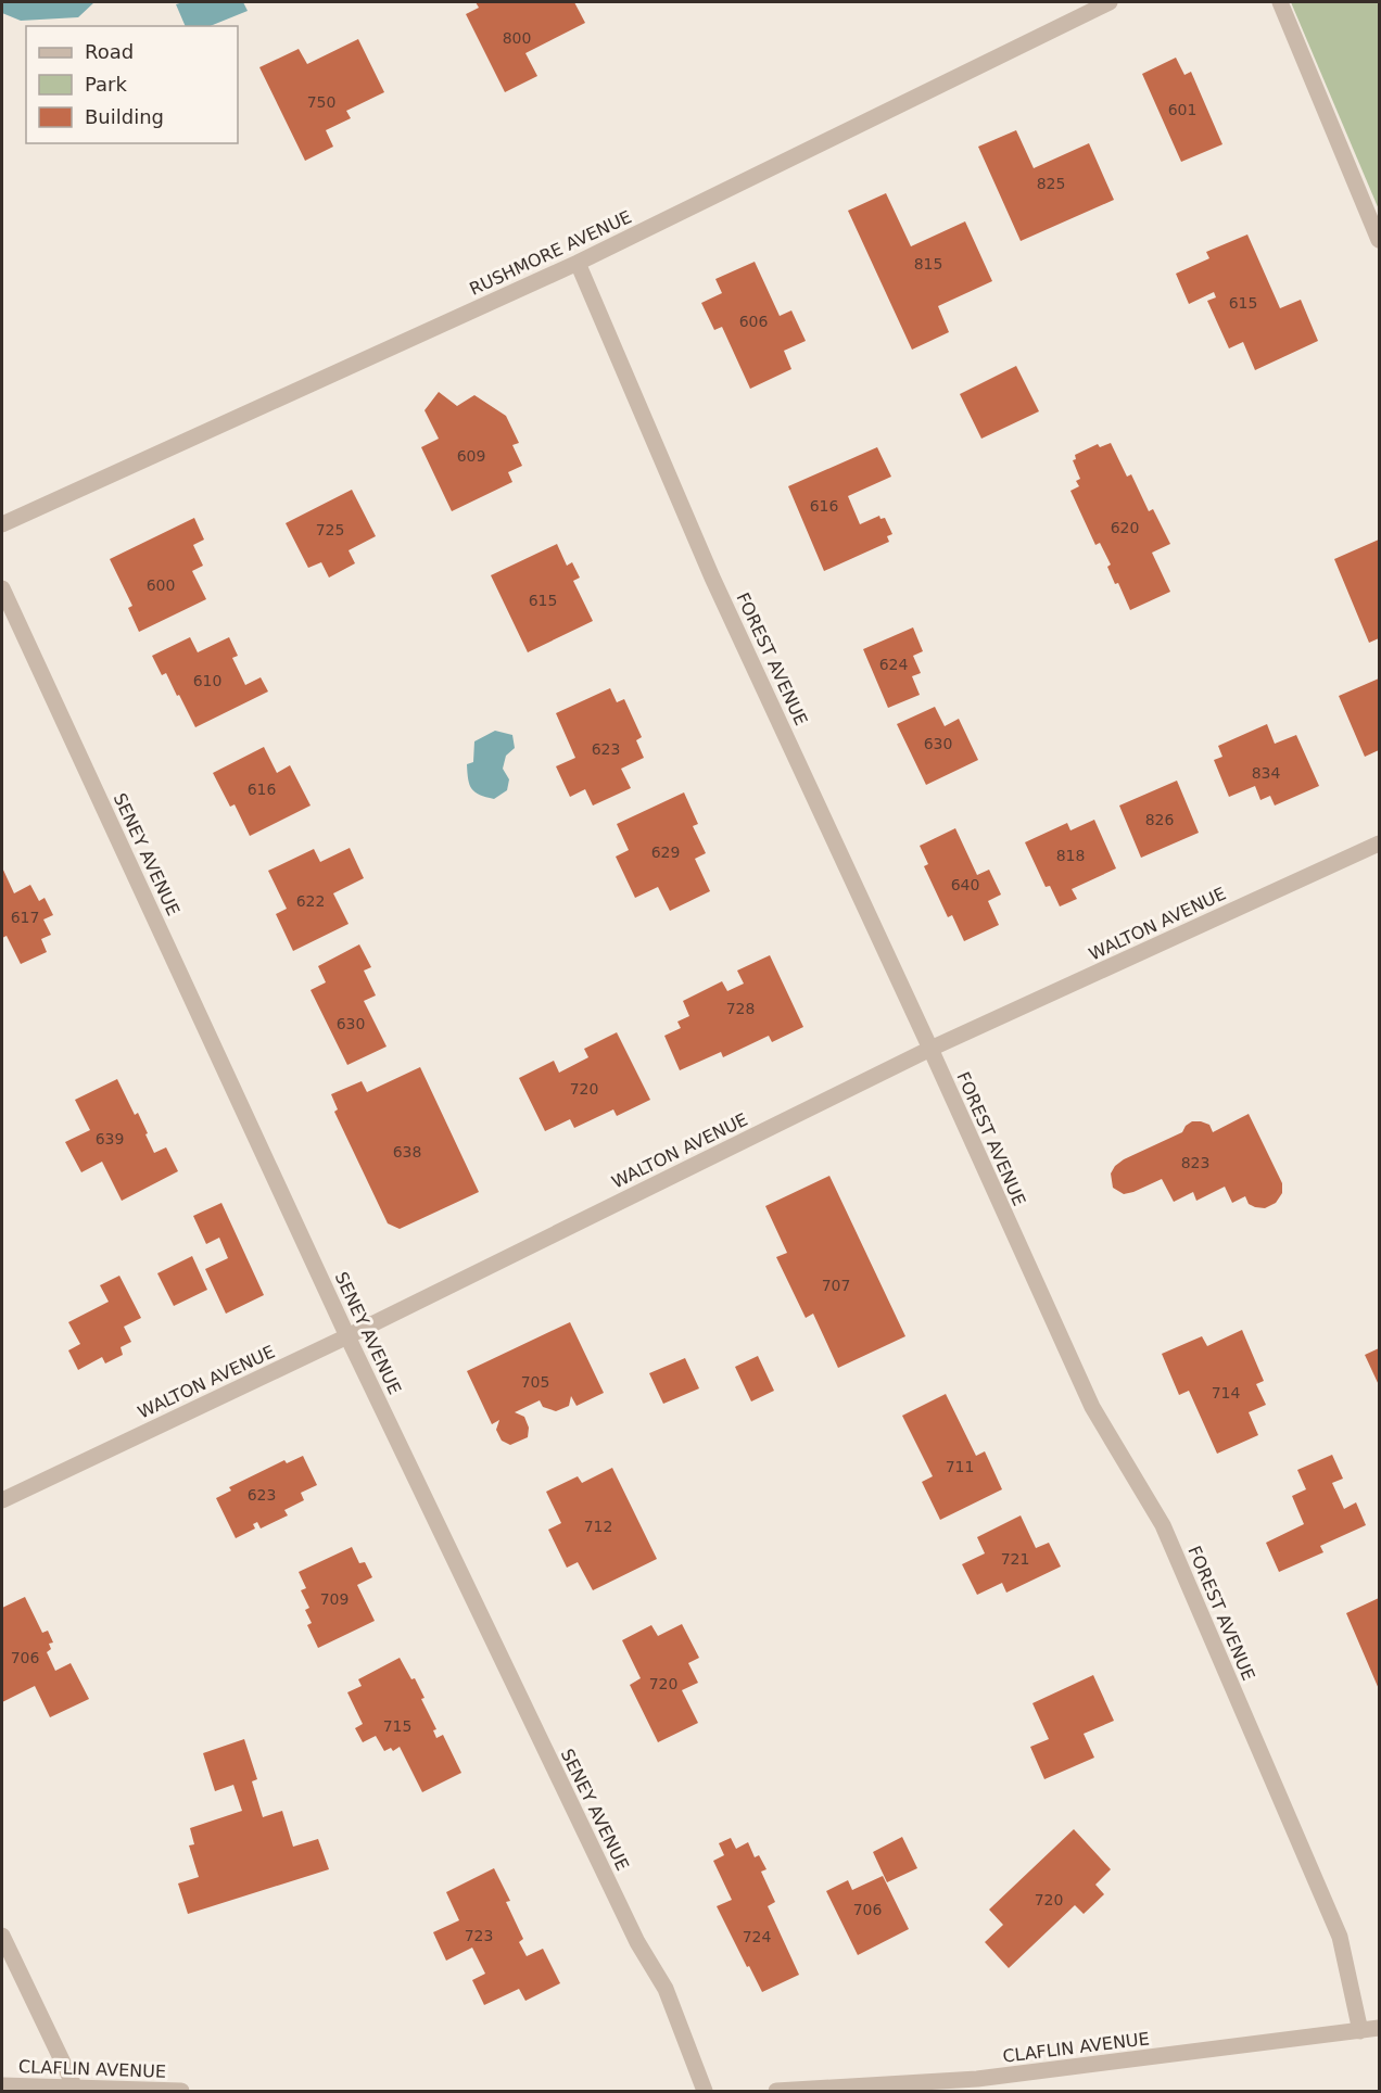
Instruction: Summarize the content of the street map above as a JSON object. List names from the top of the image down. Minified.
{"streets":{"street":["RUSHMORE AVENUE","FOREST AVENUE","SENEY AVENUE","WALTON AVENUE","CLAFLIN AVENUE"]},"crossings":[["RUSHMORE AVENUE","FOREST AVENUE"],["FOREST AVENUE","WALTON AVENUE"],["FOREST AVENUE","CLAFLIN AVENUE"],["SENEY AVENUE","WALTON AVENUE"]],"house_numbers":["800","750","601","825","815","615","606","609","616","620","725","600","615","624","610","630","623","834","616","826","629","818","640","622","617","728","630","720","639","638","823","707","705","714","711","623","712","721","709","706","720","715","720","706","723","724"],"legend":["Road","Park","Building"]}
